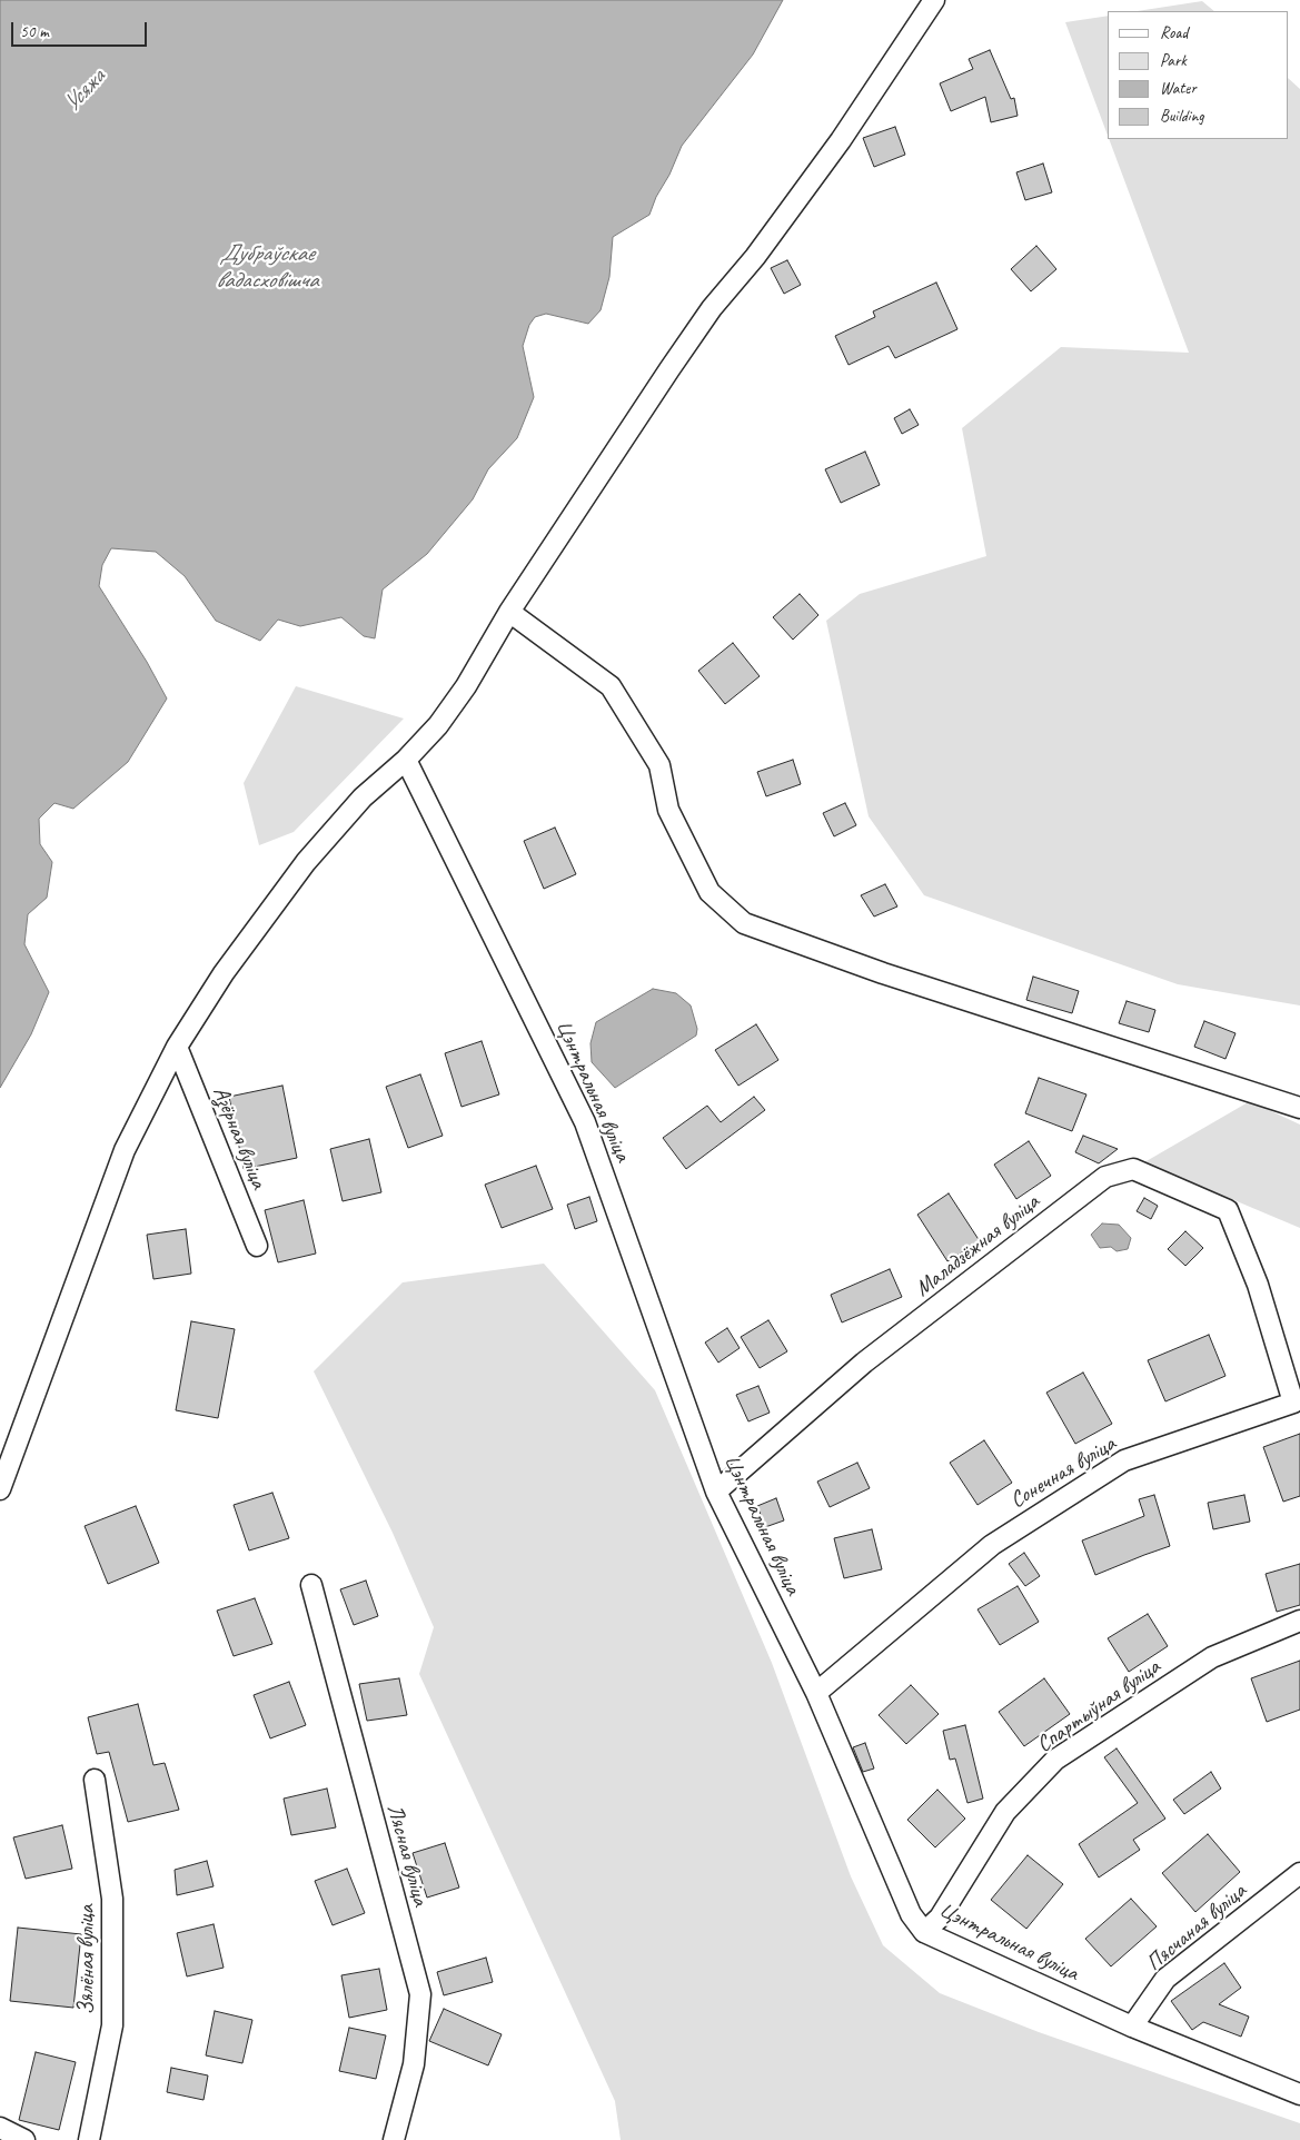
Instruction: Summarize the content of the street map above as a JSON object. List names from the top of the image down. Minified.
{"streets":{"street":["Цэнтральная вуліца","Азёрная вуліца","Маладзёжная вуліца","Сонечная вуліца","Спартыўная вуліца","Лясная вуліца","Пясчаная вуліца","Зялёная вуліца"]},"crossings":[["Цэнтральная вуліца","Маладзёжная вуліца"],["Цэнтральная вуліца","Сонечная вуліца"],["Цэнтральная вуліца","Спартыўная вуліца"],["Цэнтральная вуліца","Пясчаная вуліца"],["Маладзёжная вуліца","Сонечная вуліца"]],"water":["Усяжа","Дубраўскае вадасховішча"],"legend":["Road","Park","Water","Building"],"scale_bar":"50 m"}
